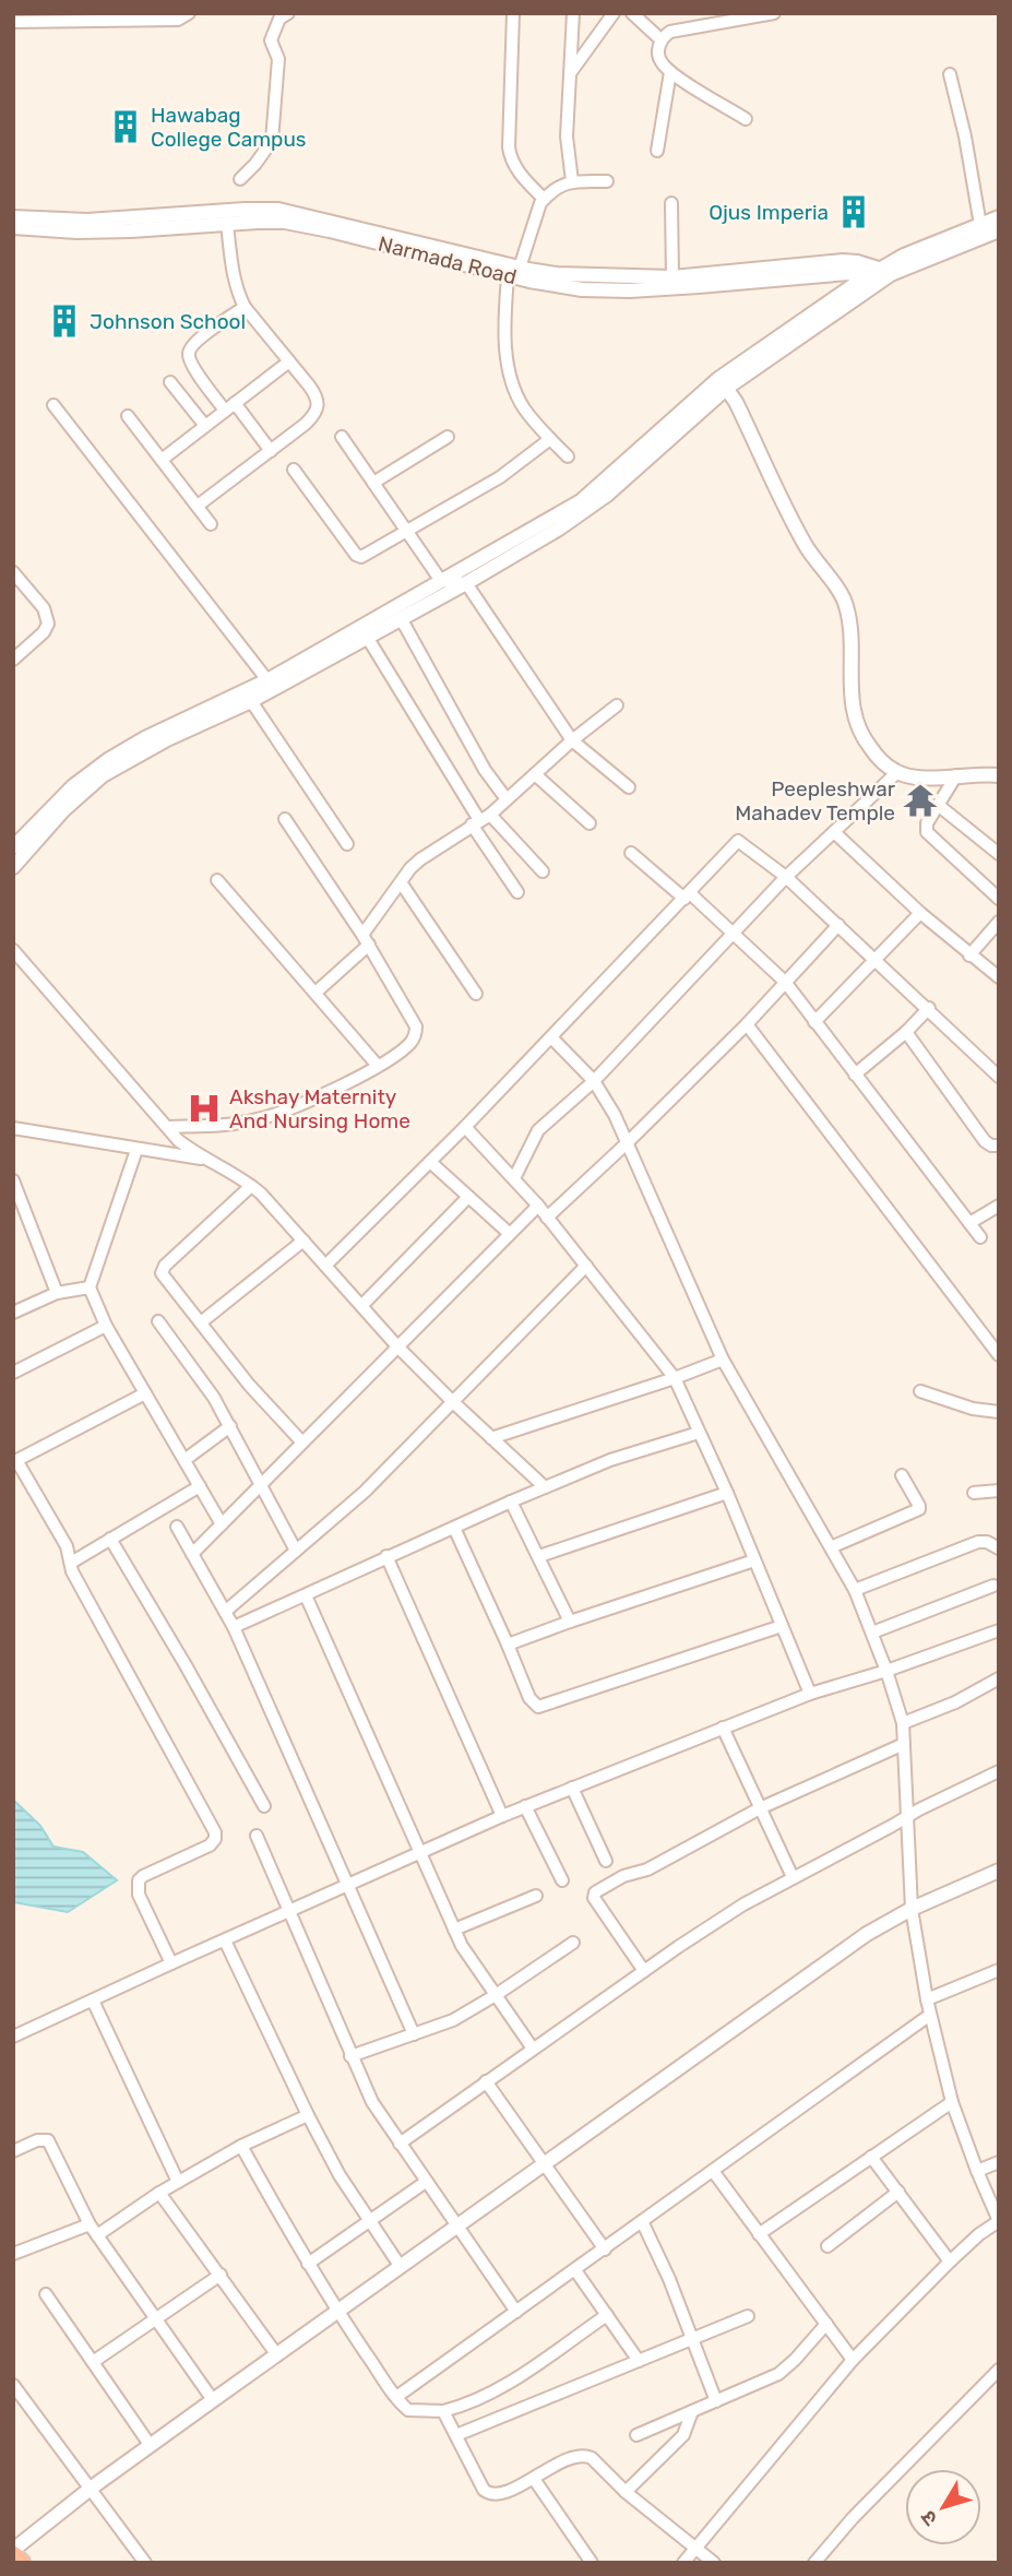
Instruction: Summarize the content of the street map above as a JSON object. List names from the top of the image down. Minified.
{"streets":{"street":["Narmada Road"]},"places":{"building":["Hawabag College Campus","Ojus Imperia","Johnson School"],"temple":["Peepleshwar Mahadev Temple"],"hospital":["Akshay Maternity And Nursing Home"]},"north":"bottom left"}
